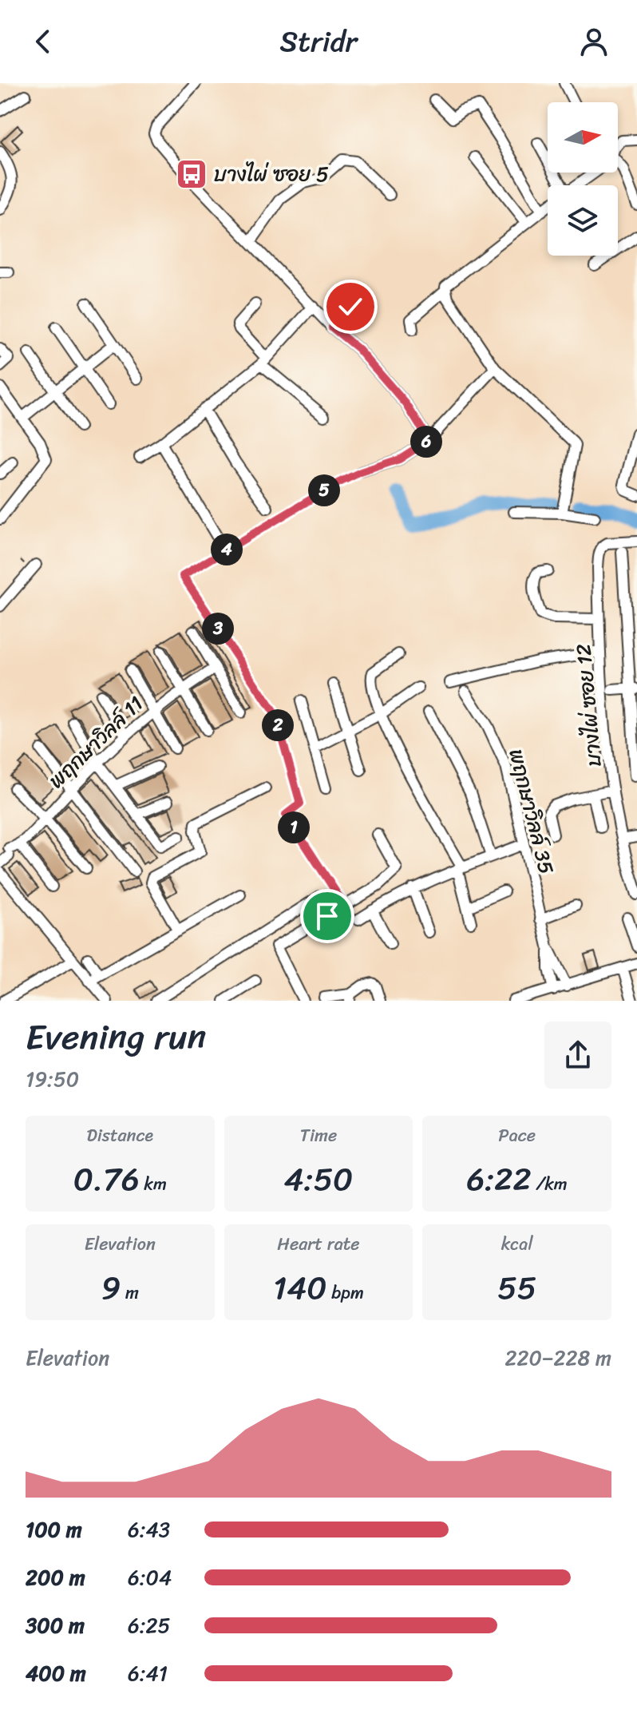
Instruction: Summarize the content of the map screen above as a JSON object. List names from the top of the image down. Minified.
{"streets":{"street":["บางไผ่ ซอย 12","พฤกษาวิลล์ 11","พฤกษาวิลล์ 35"]},"places":{"bus stop":["บางไผ่ ซอย 5"]},"north":"right","page":{"header":"Stridr","pins":["6","5","4","3","2","1"],"heading":["Evening run","19:50"],"stats":[["Distance","0.76 km"],["Time","4:50"],["Pace","6:22 /km"],["Elevation","9 m"],["Heart rate","140 bpm"],["kcal","55"]],"chart":["Elevation","220–228 m"],"list":[{"name":"100 m","note":"6:43"},{"name":"200 m","note":"6:04"},{"name":"300 m","note":"6:25"},{"name":"400 m","note":"6:41"}]}}
